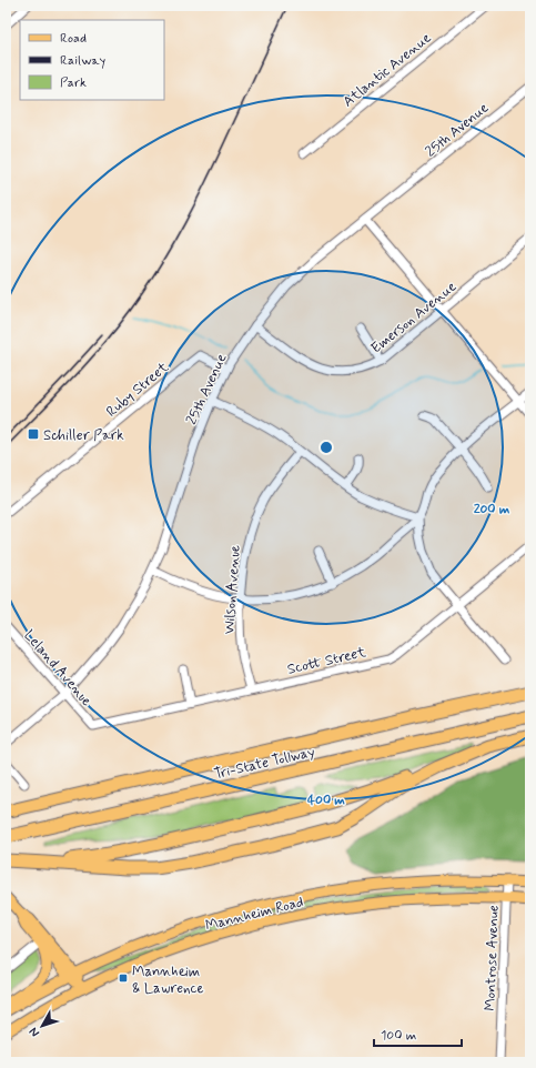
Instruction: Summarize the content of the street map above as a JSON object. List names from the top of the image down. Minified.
{"streets":{"highway":["Tri-State Tollway"],"main road":["Mannheim Road"],"street":["Atlantic Avenue","25th Avenue","Emerson Avenue","Ruby Street","Wilson Avenue","Scott Street","Leland Avenue","Montrose Avenue"]},"crossings":[["25th Avenue","Emerson Avenue"],["25th Avenue","Ruby Street"],["25th Avenue","Leland Avenue"],["Wilson Avenue","Scott Street"],["Scott Street","Leland Avenue"],["Mannheim Road","Montrose Avenue"]],"places":{"transit":["Schiller Park","Mannheim & Lawrence"]},"legend":["Road","Railway","Park"],"scale_bar":"100 m","north":"bottom left","rings":["200 m","400 m"]}
